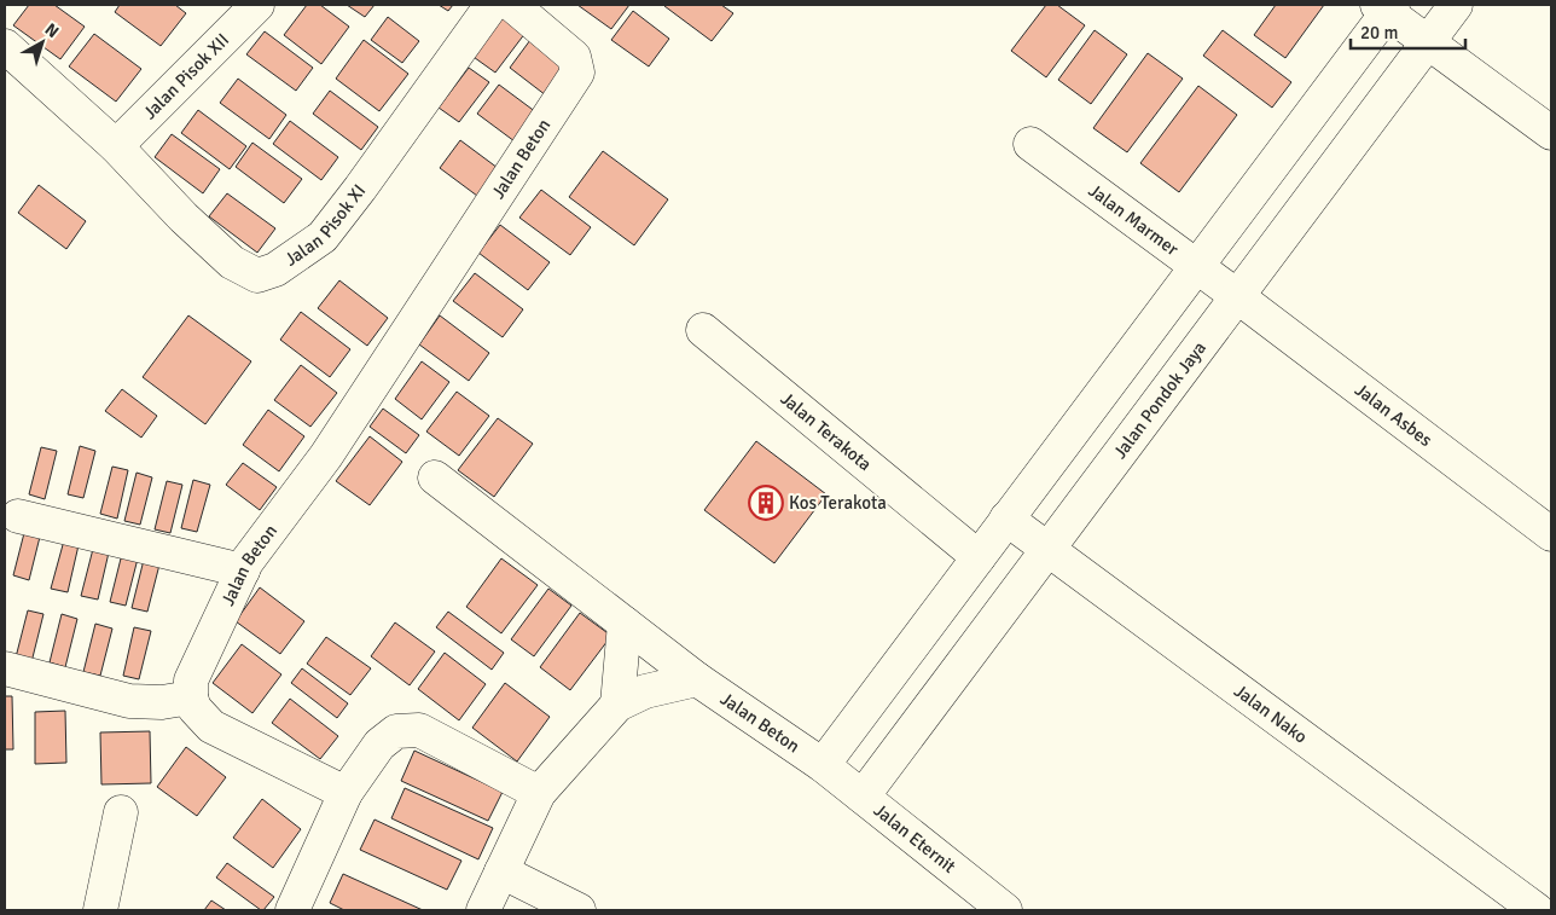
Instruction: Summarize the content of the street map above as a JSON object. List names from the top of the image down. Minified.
{"streets":{"street":["Jalan Pisok XII","Jalan Beton","Jalan Marmer","Jalan Pisok XI","Jalan Pondok Jaya","Jalan Asbes","Jalan Terakota","Jalan Nako","Jalan Eternit"]},"crossings":[["Jalan Pisok XII","Jalan Pisok XI"],["Jalan Beton","Jalan Eternit"],["Jalan Marmer","Jalan Pondok Jaya"],["Jalan Marmer","Jalan Asbes"],["Jalan Pondok Jaya","Jalan Asbes"],["Jalan Pondok Jaya","Jalan Nako"],["Jalan Pondok Jaya","Jalan Eternit"]],"places":{"building":["Kos Terakota"]},"scale_bar":"20 m","north":"top right"}
